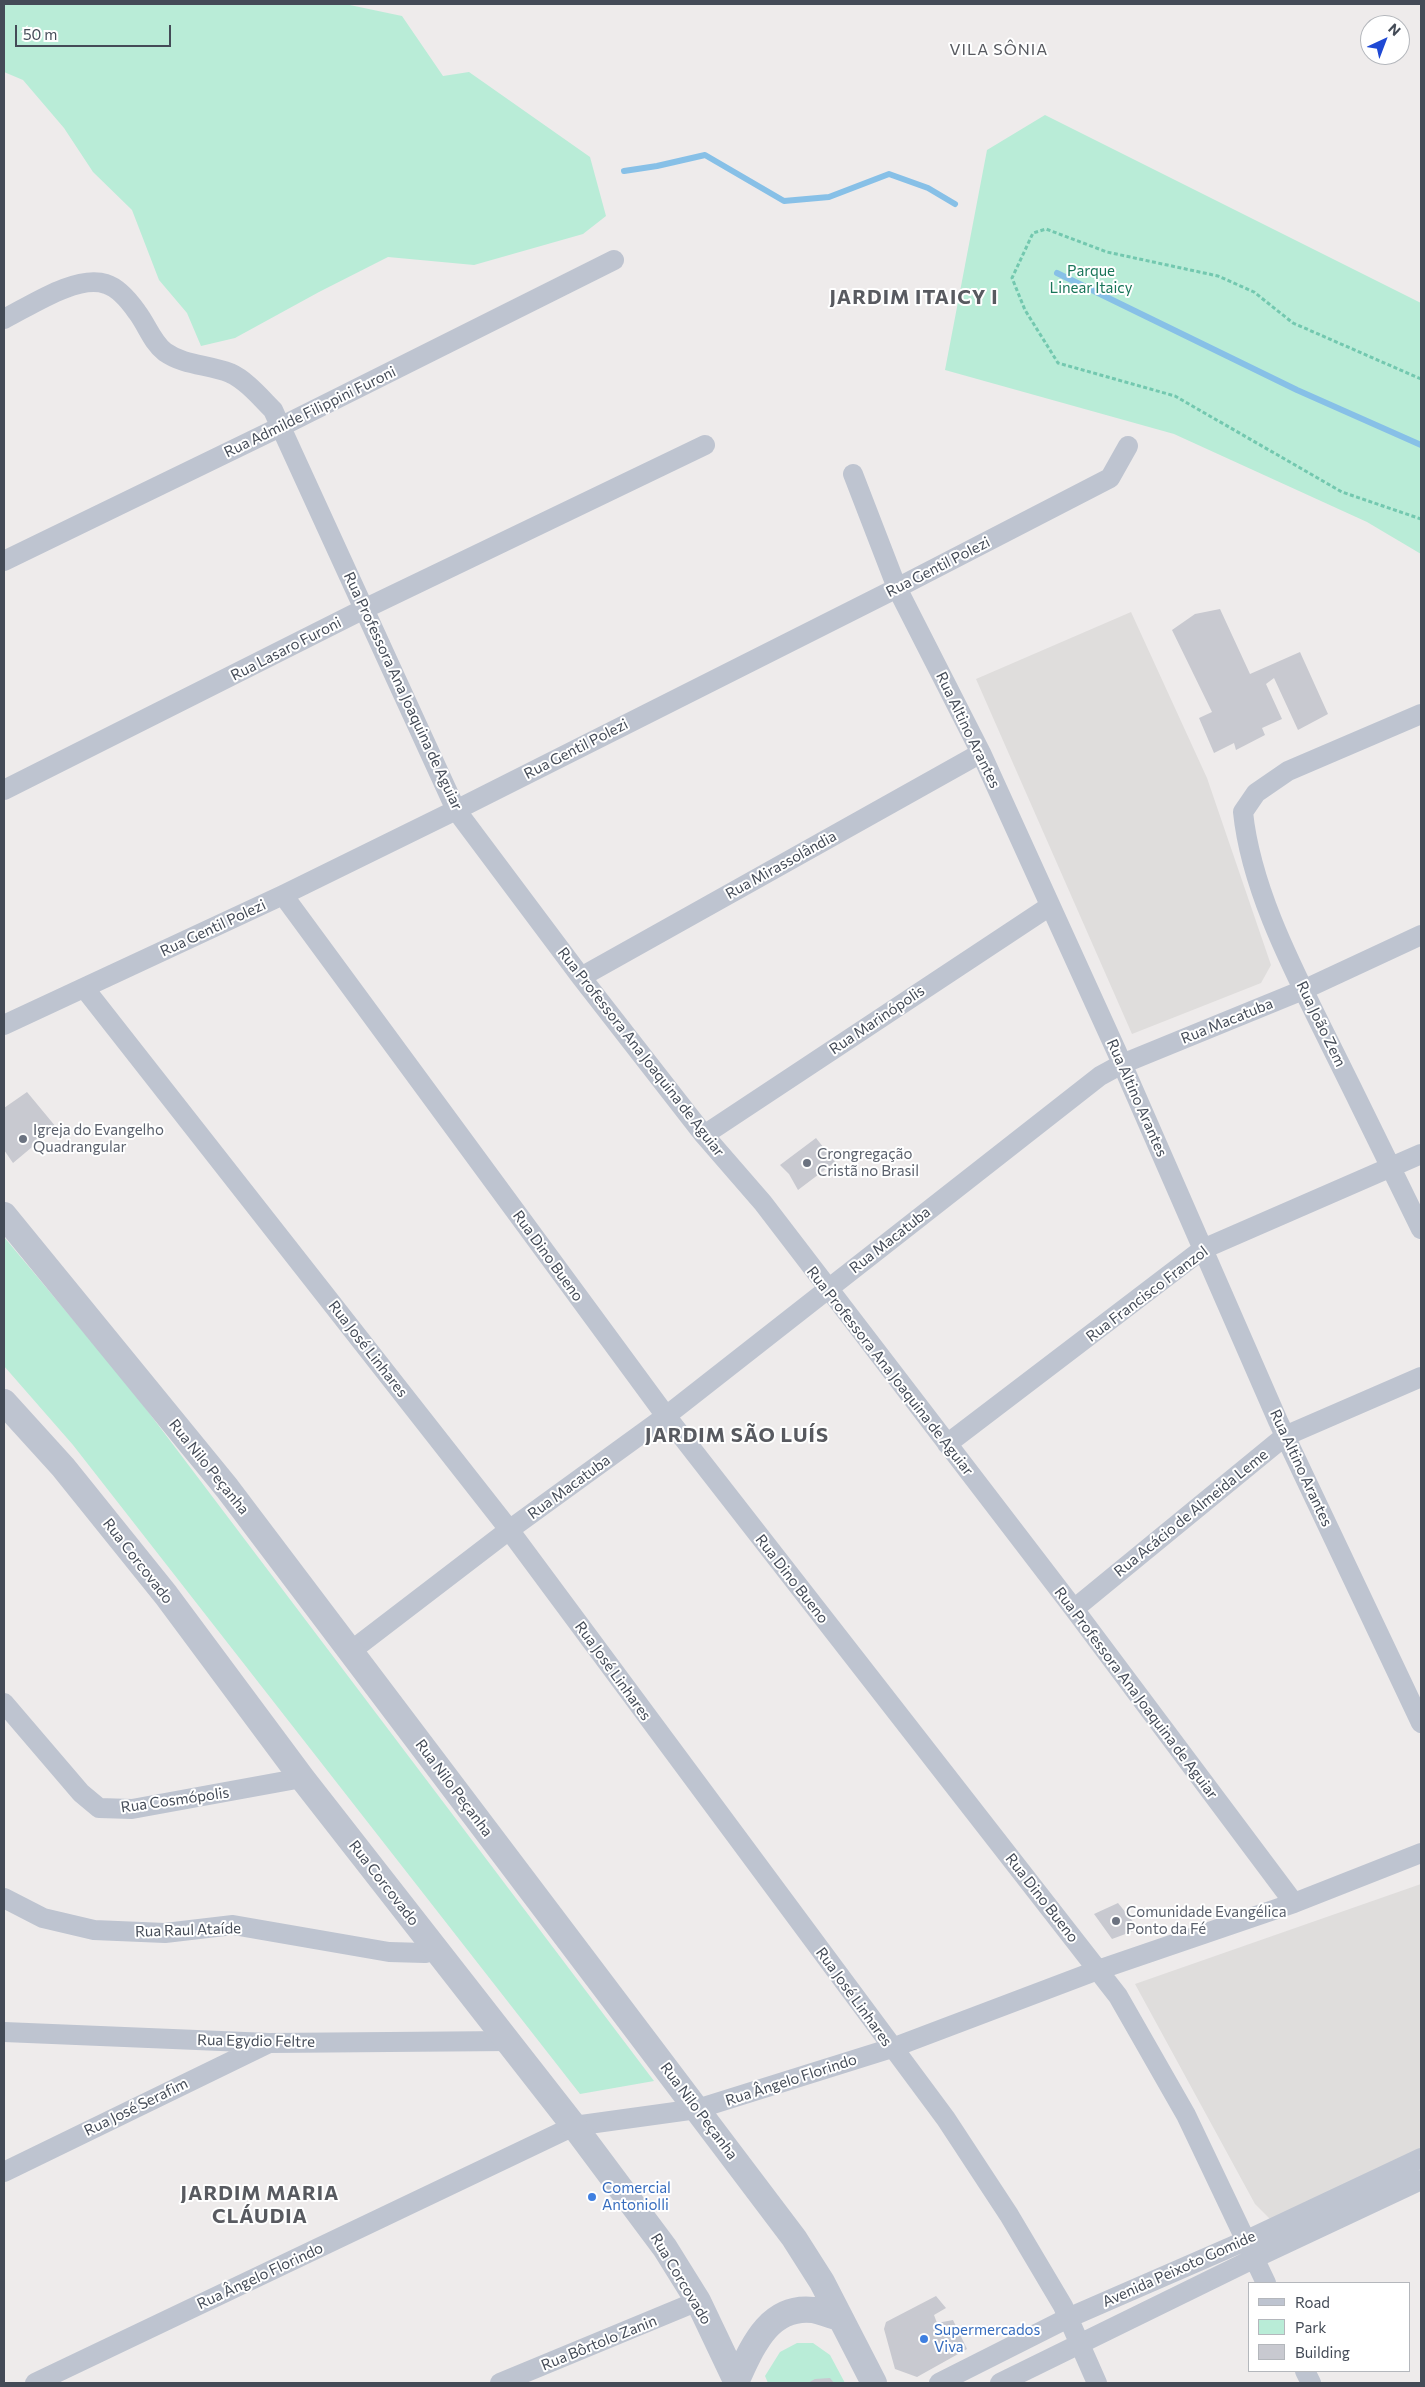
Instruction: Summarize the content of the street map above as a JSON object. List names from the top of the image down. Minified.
{"streets":{"street":["Rua Admilde Filippini Furoni","Rua Gentil Polezi","Rua Lasaro Furoni","Rua Professora Ana Joaquina de Aguiar","Rua Altino Arantes","Rua Mirassolândia","Rua Marinópolis","Rua Macatuba","Rua João Zem","Rua Dino Bueno","Rua Francisco Franzol","Rua José Linhares","Rua Nilo Peçanha","Rua Acácio de Almeida Leme","Rua Corcovado","Rua Cosmópolis","Rua Raul Ataíde","Rua Egydio Feltre","Rua Ângelo Florindo","Rua José Serafim","Avenida Peixoto Gomide","Rua Bôrtolo Zanin"]},"crossings":[["Rua Admilde Filippini Furoni","Rua Professora Ana Joaquina de Aguiar"],["Rua Gentil Polezi","Rua Professora Ana Joaquina de Aguiar"],["Rua Gentil Polezi","Rua Altino Arantes"],["Rua Gentil Polezi","Rua Dino Bueno"],["Rua Gentil Polezi","Rua José Linhares"],["Rua Lasaro Furoni","Rua Professora Ana Joaquina de Aguiar"],["Rua Professora Ana Joaquina de Aguiar","Rua Mirassolândia"],["Rua Professora Ana Joaquina de Aguiar","Rua Marinópolis"],["Rua Professora Ana Joaquina de Aguiar","Rua Macatuba"],["Rua Professora Ana Joaquina de Aguiar","Rua Francisco Franzol"],["Rua Professora Ana Joaquina de Aguiar","Rua Acácio de Almeida Leme"],["Rua Professora Ana Joaquina de Aguiar","Rua Ângelo Florindo"],["Rua Altino Arantes","Rua Mirassolândia"],["Rua Altino Arantes","Rua Marinópolis"],["Rua Altino Arantes","Rua Macatuba"],["Rua Altino Arantes","Rua Francisco Franzol"],["Rua Altino Arantes","Rua Acácio de Almeida Leme"],["Rua Macatuba","Rua João Zem"],["Rua Macatuba","Rua Dino Bueno"],["Rua Macatuba","Rua José Linhares"],["Rua Macatuba","Rua Nilo Peçanha"],["Rua João Zem","Rua Francisco Franzol"],["Rua Dino Bueno","Rua Ângelo Florindo"],["Rua Dino Bueno","Avenida Peixoto Gomide"],["Rua José Linhares","Rua Ângelo Florindo"],["Rua José Linhares","Avenida Peixoto Gomide"],["Rua Nilo Peçanha","Rua Ângelo Florindo"],["Rua Corcovado","Rua Cosmópolis"],["Rua Corcovado","Rua Raul Ataíde"],["Rua Corcovado","Rua Egydio Feltre"],["Rua Corcovado","Rua Ângelo Florindo"],["Rua Corcovado","Rua Bôrtolo Zanin"],["Rua Egydio Feltre","Rua José Serafim"]],"districts":["VILA SÔNIA","JARDIM ITAICY I","JARDIM SÃO LUÍS","JARDIM MARIA CLÁUDIA"],"parks":["Parque Linear Itaicy"],"places":["Igreja do Evangelho Quadrangular","Crongregação Cristã no Brasil","Comunidade Evangélica Ponto da Fé","Comercial Antoniolli","Supermercados Viva"],"legend":["Road","Park","Building"],"scale_bar":"50 m","north":"top right"}
